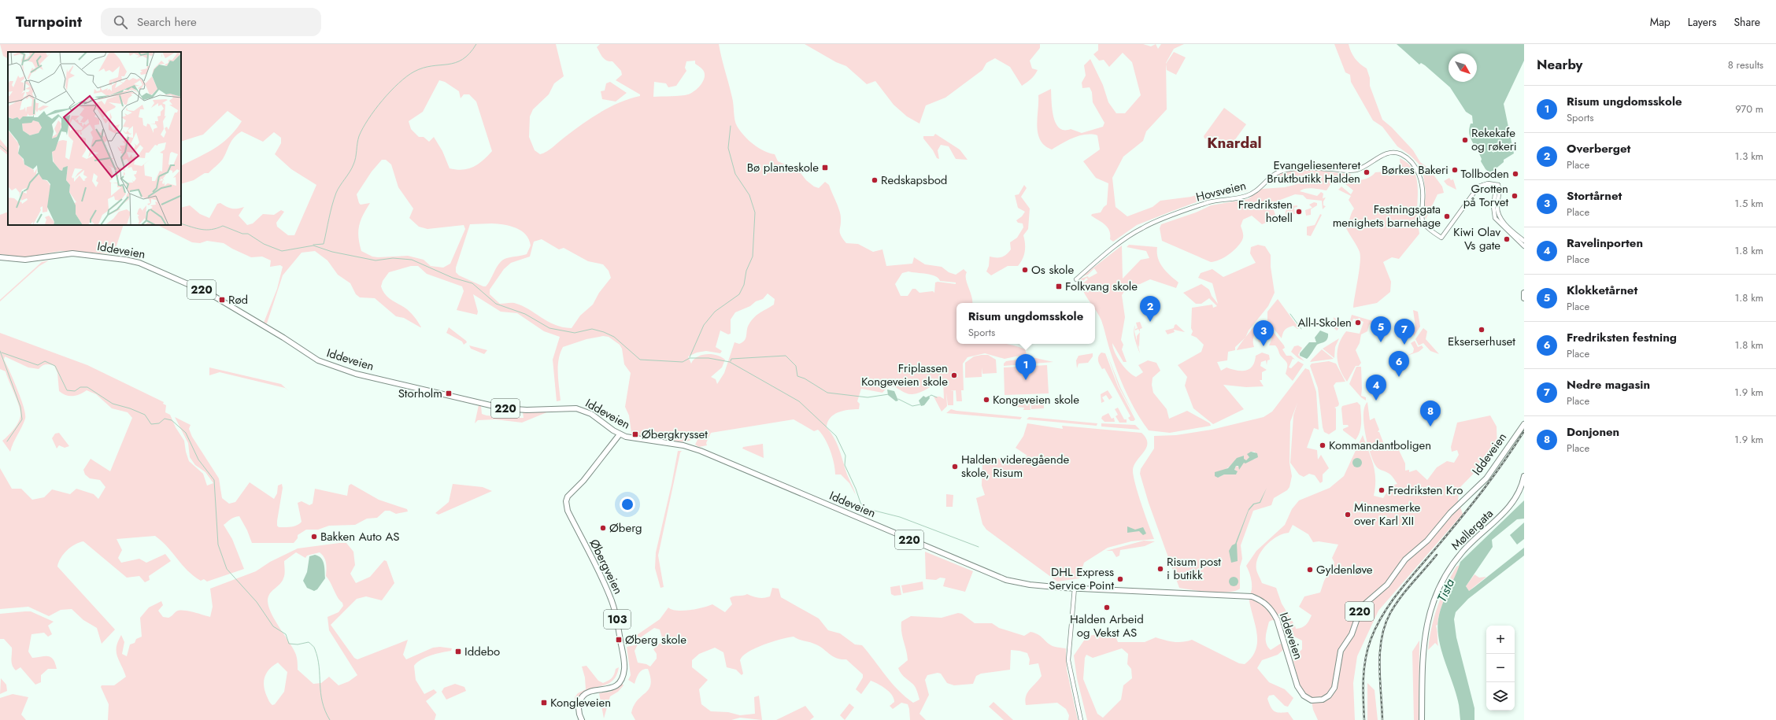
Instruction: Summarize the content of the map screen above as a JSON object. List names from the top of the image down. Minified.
{"streets":{"main road":["Iddeveien","220","Møllergata","Øbergveien","103"],"street":["Hovsveien"]},"crossings":[["Iddeveien","Øbergveien"]],"districts":["Knardal"],"water":["Tista"],"places":{"other":["Rekekafe og røkeri","Børkes Bakeri","Evangeliesenteret Bruktbutikk Halden","Tollboden","Redskapsbod","Grotten på Torvet","Fredriksten hotell","Festningsgata menighets barnehage","Kiwi Olav Vs gate","Os skole","All-I-Skolen","Ekserserhuset","Friplassen Kongeveien skole","Kongeveien skole","Kommandantboligen","Halden videregående skole, Risum","Fredriksten Kro","Minnesmerke over Karl XII","Øberg","Bakken Auto AS","Risum post i butikk","Gyldenløve","DHL Express Service Point","Halden Arbeid og Vekst AS"],"transit":["Bø planteskole","Folkvang skole","Rød","Storholm","Øbergkrysset","Øberg skole","Iddebo","Kongleveien"]},"north":"bottom right","page":{"header":"Turnpoint","search":"Search here","nav":["Map","Layers","Share"],"heading":["Nearby","8 results"],"list":[{"mark":"1","name":"Risum ungdomsskole","note":"Sports","value":"970 m"},{"mark":"2","name":"Overberget","note":"Place","value":"1.3 km"},{"mark":"3","name":"Stortårnet","note":"Place","value":"1.5 km"},{"mark":"4","name":"Ravelinporten","note":"Place","value":"1.8 km"},{"mark":"5","name":"Klokketårnet","note":"Place","value":"1.8 km"},{"mark":"6","name":"Fredriksten festning","note":"Place","value":"1.8 km"},{"mark":"7","name":"Nedre magasin","note":"Place","value":"1.9 km"},{"mark":"8","name":"Donjonen","note":"Place","value":"1.9 km"}],"pins":["2","5","7","3","6","1","4","8"],"popup":["Risum ungdomsskole","Sports"],"map_buttons":["+","−"]}}
